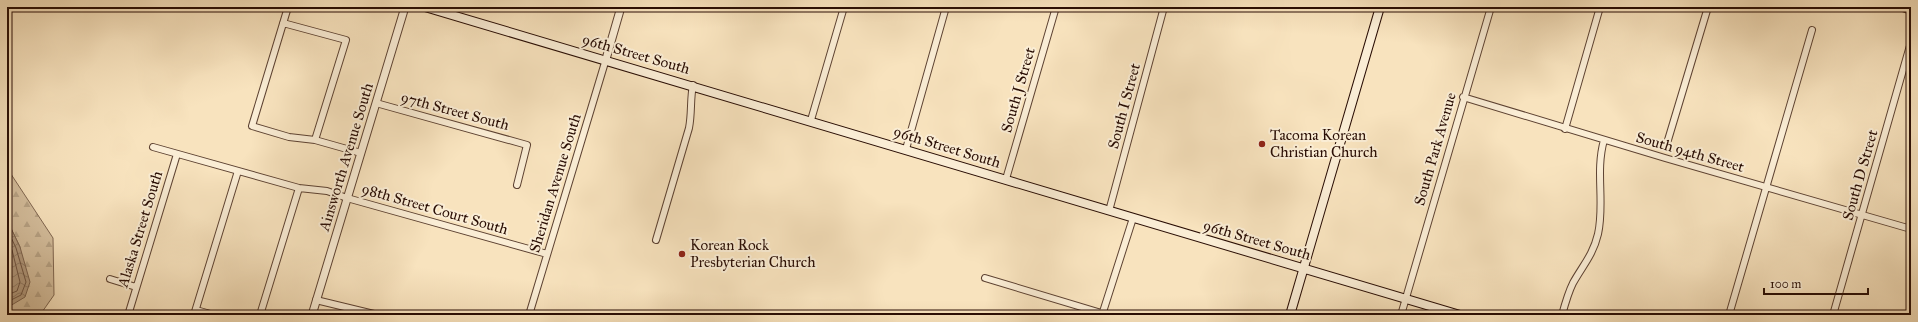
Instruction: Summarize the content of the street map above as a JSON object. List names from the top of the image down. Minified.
{"streets":{"main road":["96th Street South"],"street":["South J Street","South I Street","97th Street South","South Park Avenue","South 94th Street","Ainsworth Avenue South","South D Street","Sheridan Avenue South","98th Street Court South","Alaska Street South"]},"crossings":[["96th Street South","South J Street"],["96th Street South","South I Street"],["96th Street South","South Park Avenue"],["96th Street South","Sheridan Avenue South"],["97th Street South","Ainsworth Avenue South"],["South Park Avenue","South 94th Street"],["South 94th Street","South D Street"],["Ainsworth Avenue South","98th Street Court South"],["Sheridan Avenue South","98th Street Court South"],["98th Street Court South","Alaska Street South"]],"places":["Tacoma Korean Christian Church","Korean Rock Presbyterian Church"],"scale_bar":"100 m"}
